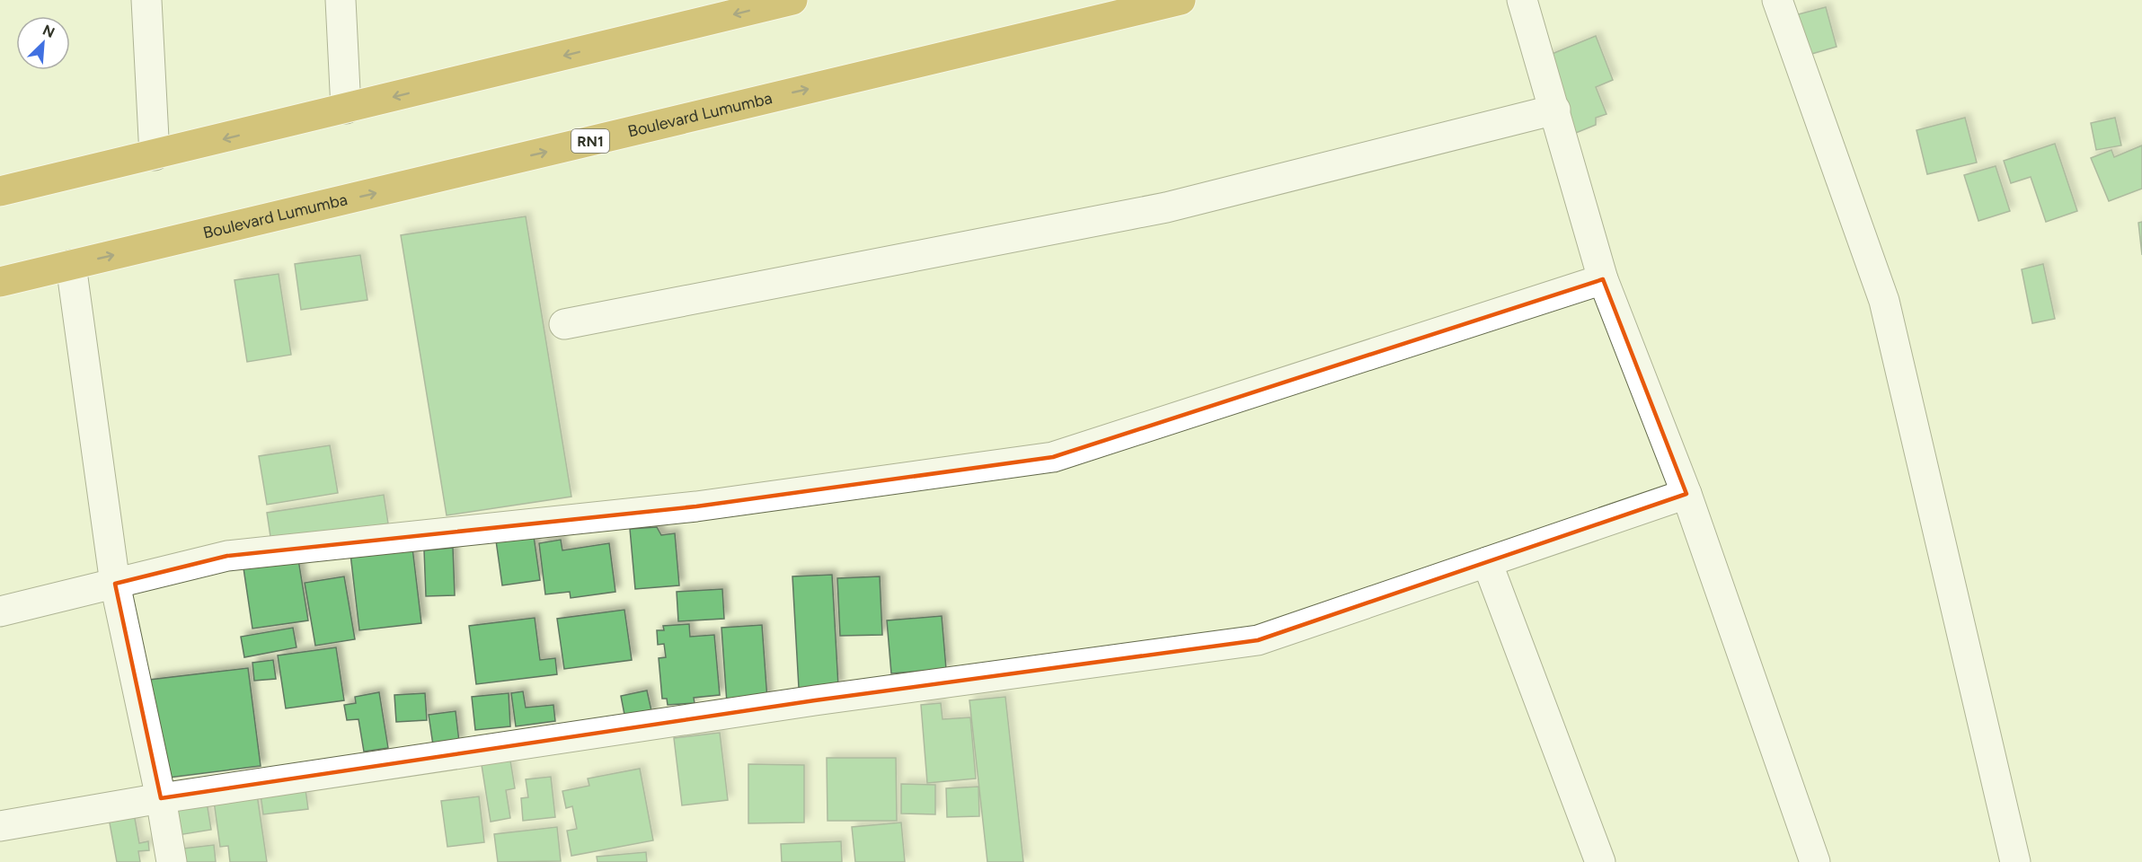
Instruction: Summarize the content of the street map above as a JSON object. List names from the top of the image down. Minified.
{"streets":{"highway":["Boulevard Lumumba","RN1"]},"north":"top right"}
